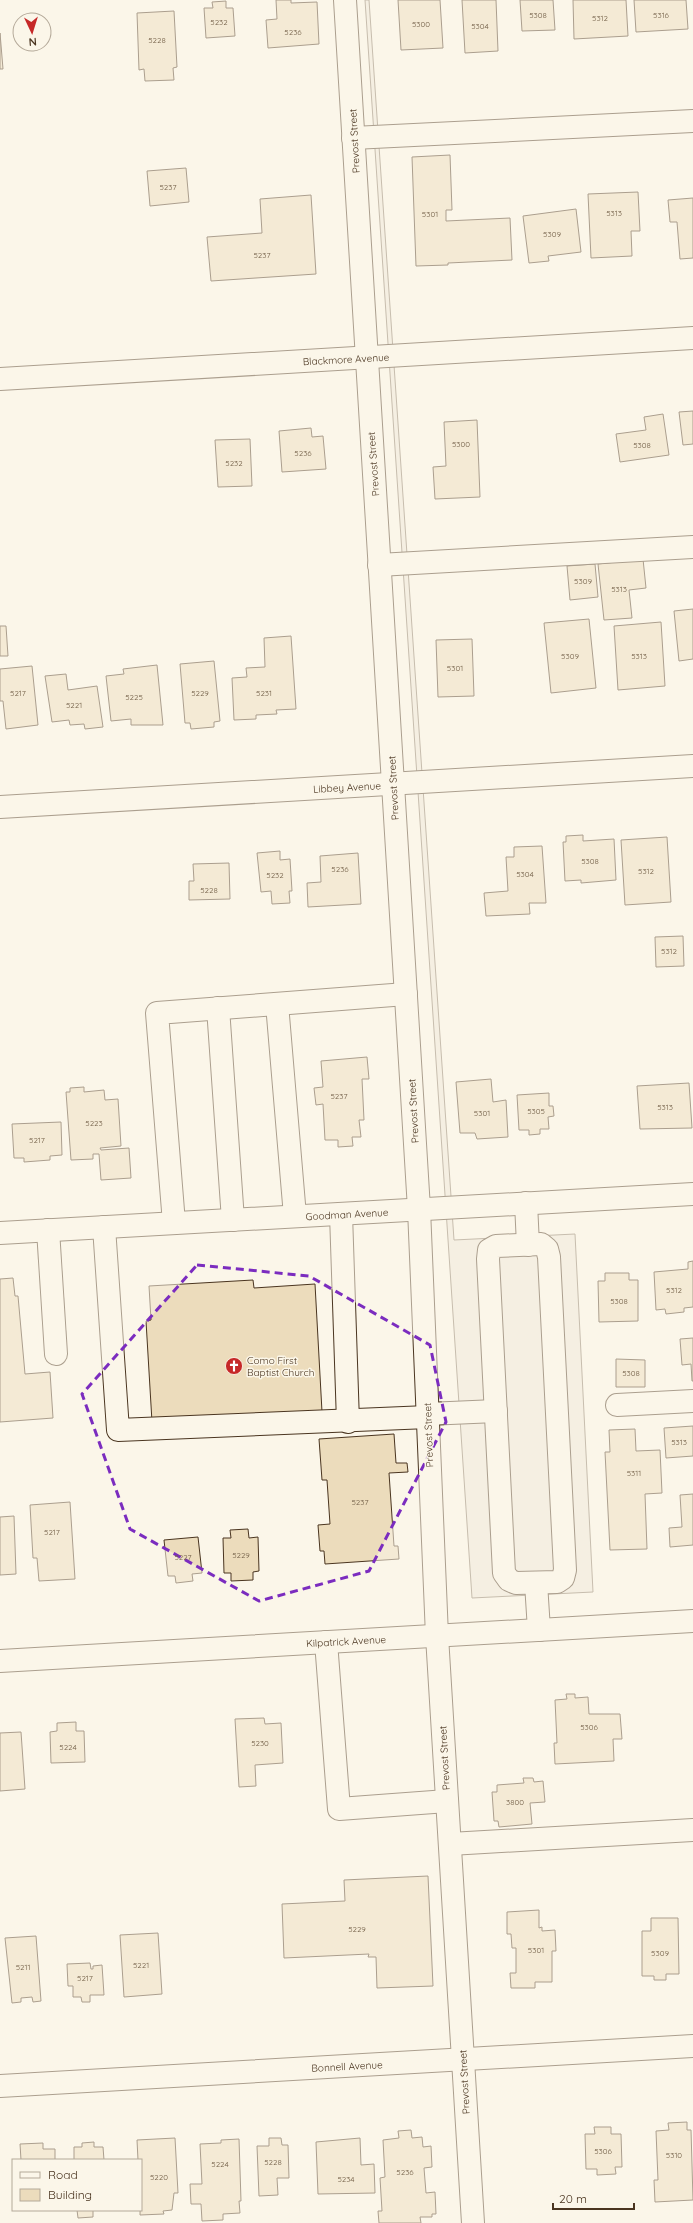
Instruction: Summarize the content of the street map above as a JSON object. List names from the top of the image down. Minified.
{"streets":{"street":["Prevost Street","Blackmore Avenue","Libbey Avenue","Goodman Avenue","Kilpatrick Avenue","Bonnell Avenue"]},"crossings":[["Prevost Street","Blackmore Avenue"],["Prevost Street","Libbey Avenue"],["Prevost Street","Goodman Avenue"],["Prevost Street","Kilpatrick Avenue"],["Prevost Street","Bonnell Avenue"]],"places":{"church":["Como First Baptist Church"]},"house_numbers":["5308","5316","5312","5232","5300","5304","5236","5228","5237","5313","5301","5309","5237","5300","5308","5236","5232","5309","5313","5309","5313","5301","5217","5229","5231","5225","5221","5308","5236","5312","5304","5232","5228","5312","5237","5313","5305","5301","5223","5217","5312","5308","5308","5313","5311","5237","5217","5229","5227","5306","5230","5224","3800","5229","5301","5309","5221","5211","5217","5306","5310","5228","5224","5236","5220","5234"],"legend":["Road","Building"],"scale_bar":"20 m","north":"bottom"}
